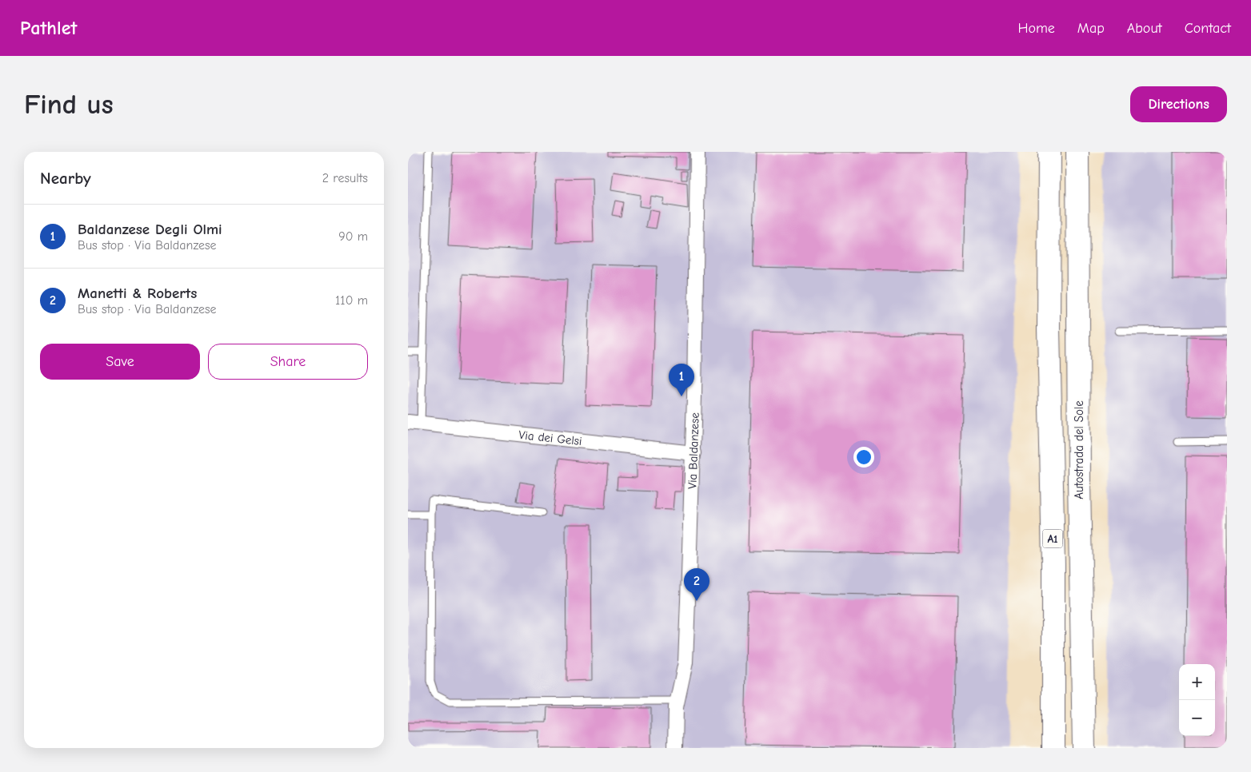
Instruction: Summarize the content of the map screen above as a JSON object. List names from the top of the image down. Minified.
{"streets":{"highway":["Autostrada del Sole","A1"],"street":["Via dei Gelsi","Via Baldanzese"]},"crossings":[["Via dei Gelsi","Via Baldanzese"]],"page":{"header":"Pathlet","nav":["Home","Map","About","Contact"],"buttons":["Directions",["Save","Share"]],"title":"Find us","heading":["Nearby","2 results"],"list":[{"mark":"1","name":"Baldanzese Degli Olmi","note":"Bus stop · Via Baldanzese","value":"90 m"},{"mark":"2","name":"Manetti & Roberts","note":"Bus stop · Via Baldanzese","value":"110 m"}],"pins":["1","2"],"map_buttons":["+","−"]}}
